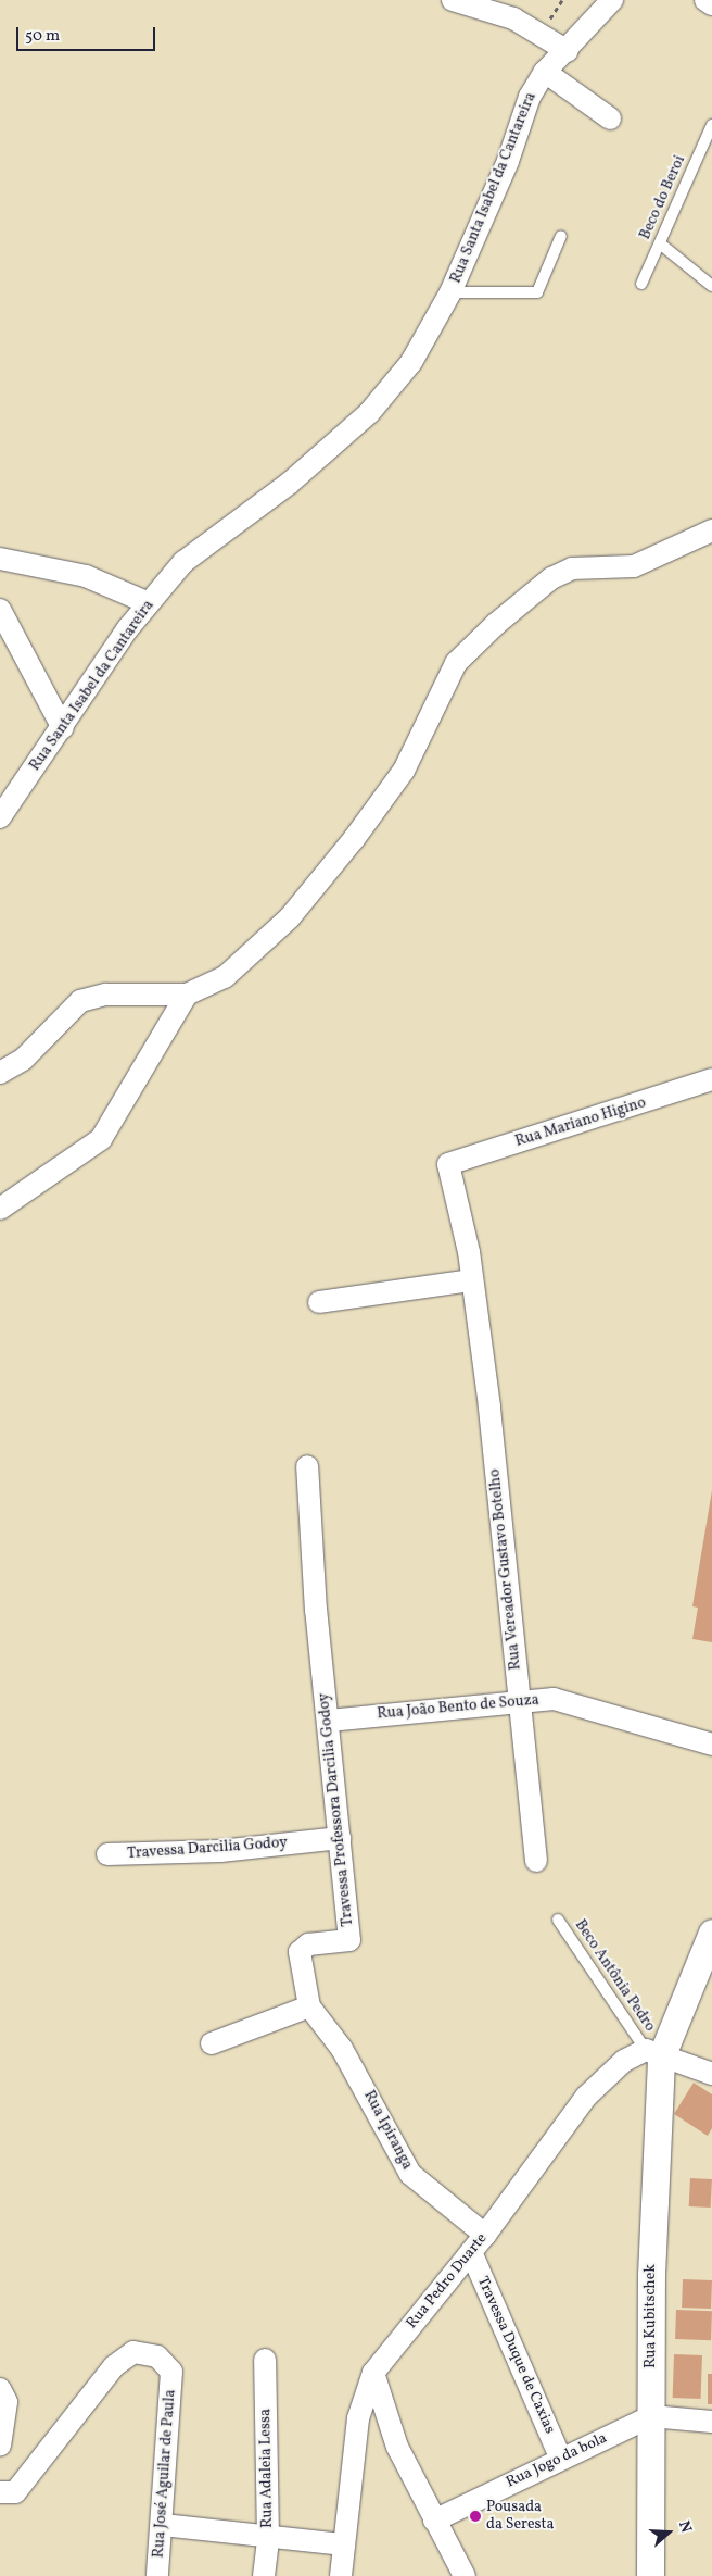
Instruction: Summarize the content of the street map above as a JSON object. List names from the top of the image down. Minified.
{"streets":{"street":["Rua Santa Isabel da Cantareira","Rua Mariano Higino","Rua Vereador Gustavo Botelho","Rua João Bento de Souza","Travessa Professora Darcilia Godoy","Travessa Darcilia Godoy","Rua Ipiranga","Rua Pedro Duarte","Rua Kubitschek","Travessa Duque de Caxias","Rua Jogo da bola","Rua Adaleia Lessa","Rua José Aguilar de Paula"],"lane":["Beco do Beroi","Beco Antônia Pedro"]},"crossings":[["Rua Mariano Higino","Rua Vereador Gustavo Botelho"],["Rua Vereador Gustavo Botelho","Rua João Bento de Souza"],["Rua João Bento de Souza","Travessa Professora Darcilia Godoy"],["Travessa Professora Darcilia Godoy","Travessa Darcilia Godoy"],["Travessa Professora Darcilia Godoy","Rua Ipiranga"],["Beco Antônia Pedro","Rua Pedro Duarte"],["Beco Antônia Pedro","Rua Kubitschek"],["Rua Ipiranga","Rua Pedro Duarte"],["Rua Pedro Duarte","Rua Kubitschek"],["Rua Pedro Duarte","Travessa Duque de Caxias"],["Rua Kubitschek","Rua Jogo da bola"],["Travessa Duque de Caxias","Rua Jogo da bola"]],"places":["Pousada da Seresta"],"scale_bar":"50 m","north":"right"}
